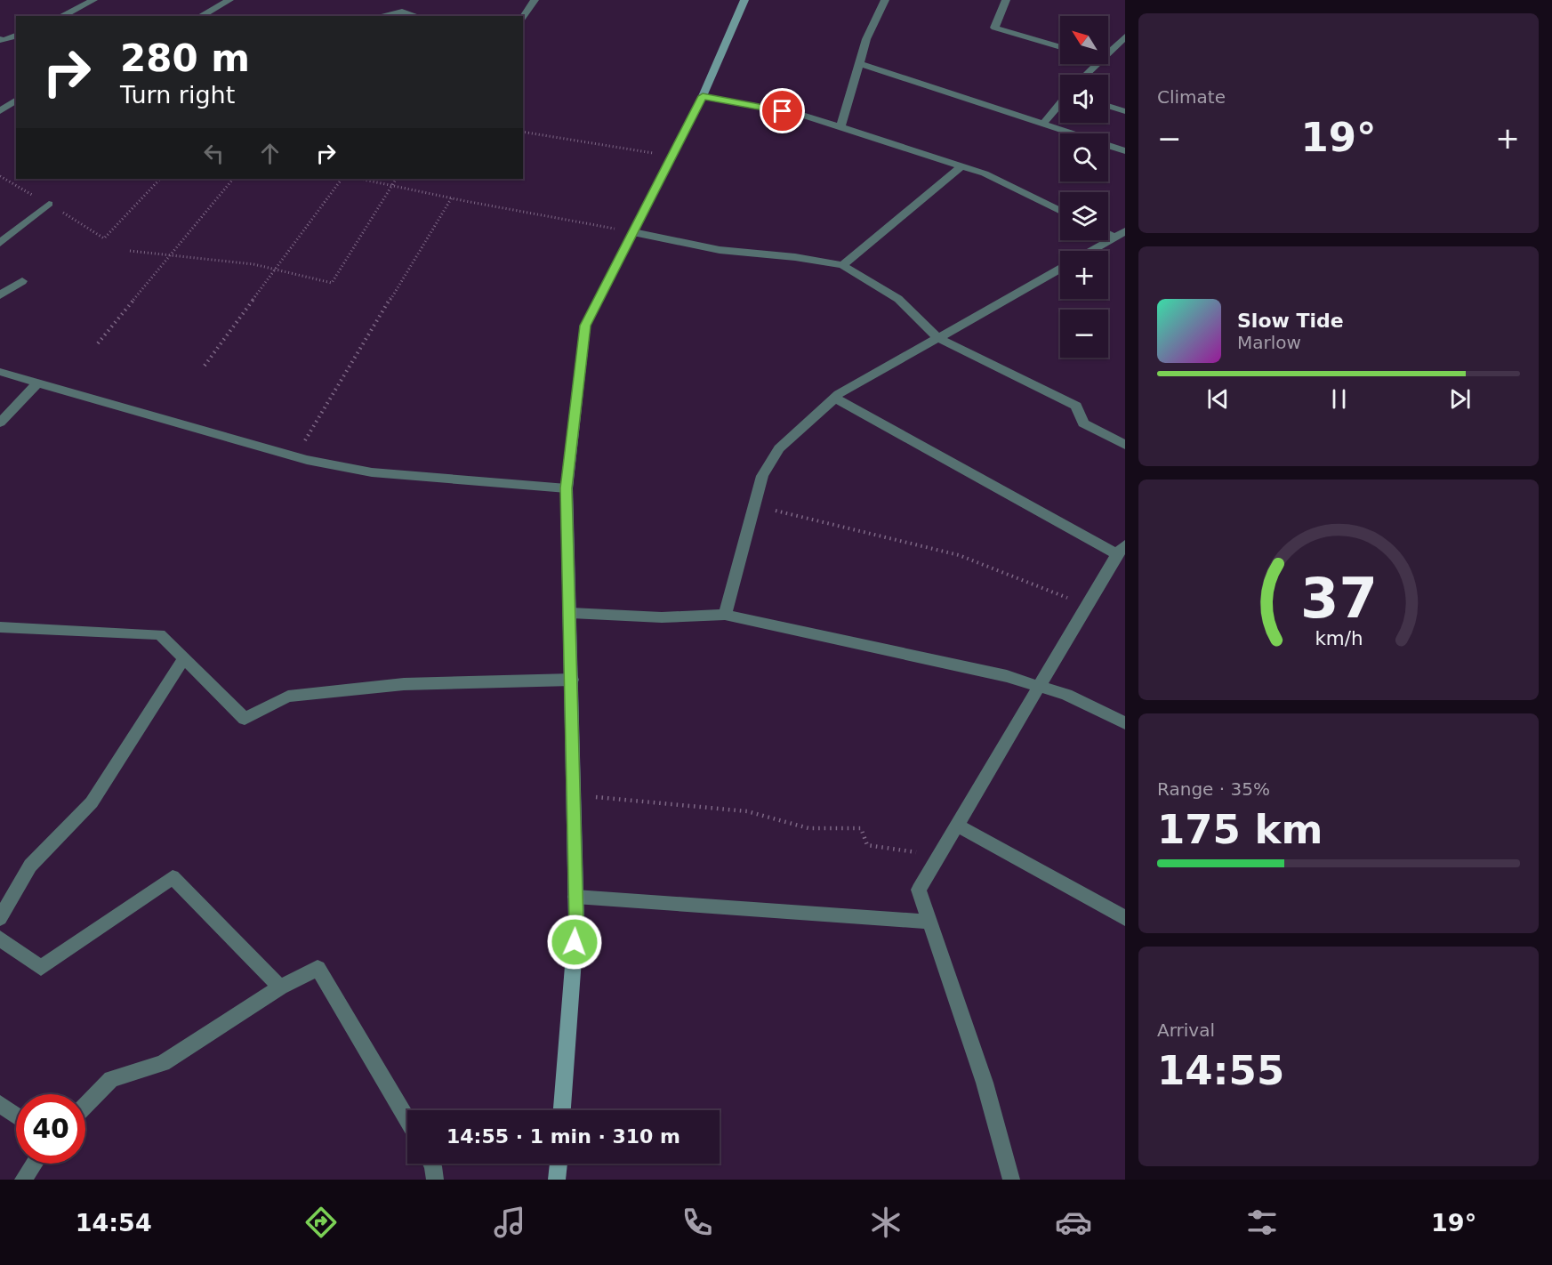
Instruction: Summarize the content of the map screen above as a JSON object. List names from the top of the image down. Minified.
{"north":"top left","page":{"tile":["Climate",["Range · 35%","175 km"],["Arrival","14:55"]],"map_buttons":["+","−"],"turn":["280 m","Turn right"],"heat":["−","19°","+"],"song":["Slow Tide","Marlow"],"limit":"40","trip":"14:55 · 1 min · 310 m","tabs":["14:54","19°"],"gauge":["37","km/h"]}}
